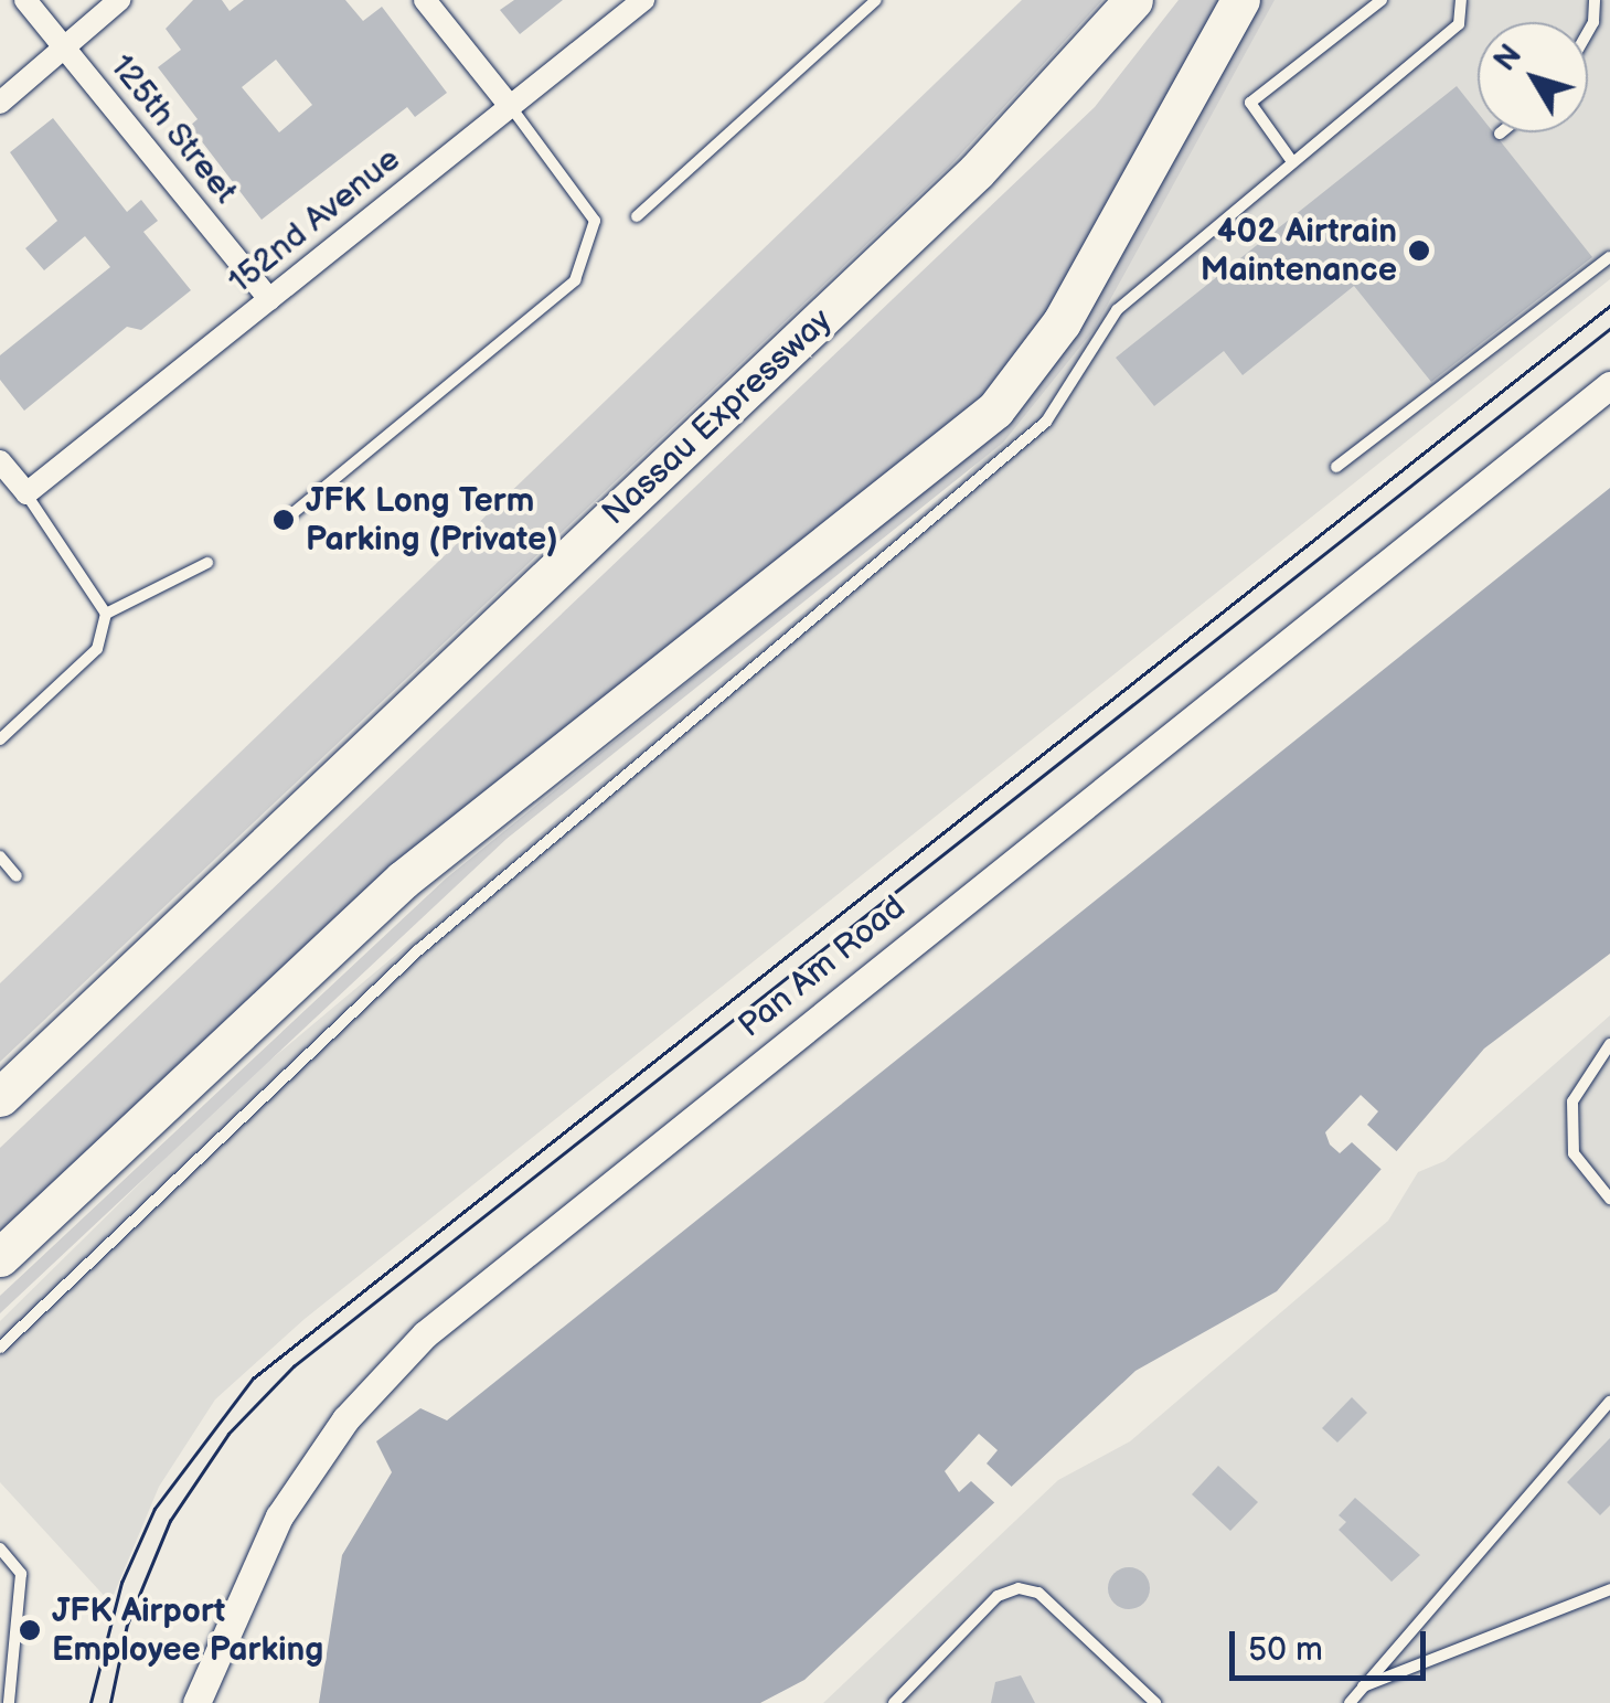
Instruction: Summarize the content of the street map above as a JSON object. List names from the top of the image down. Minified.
{"streets":{"highway":["Nassau Expressway"],"street":["125th Street","152nd Avenue","Pan Am Road"]},"crossings":[["125th Street","152nd Avenue"]],"places":["402 Airtrain Maintenance","JFK Long Term Parking (Private)","JFK Airport Employee Parking"],"scale_bar":"50 m","north":"top left"}
